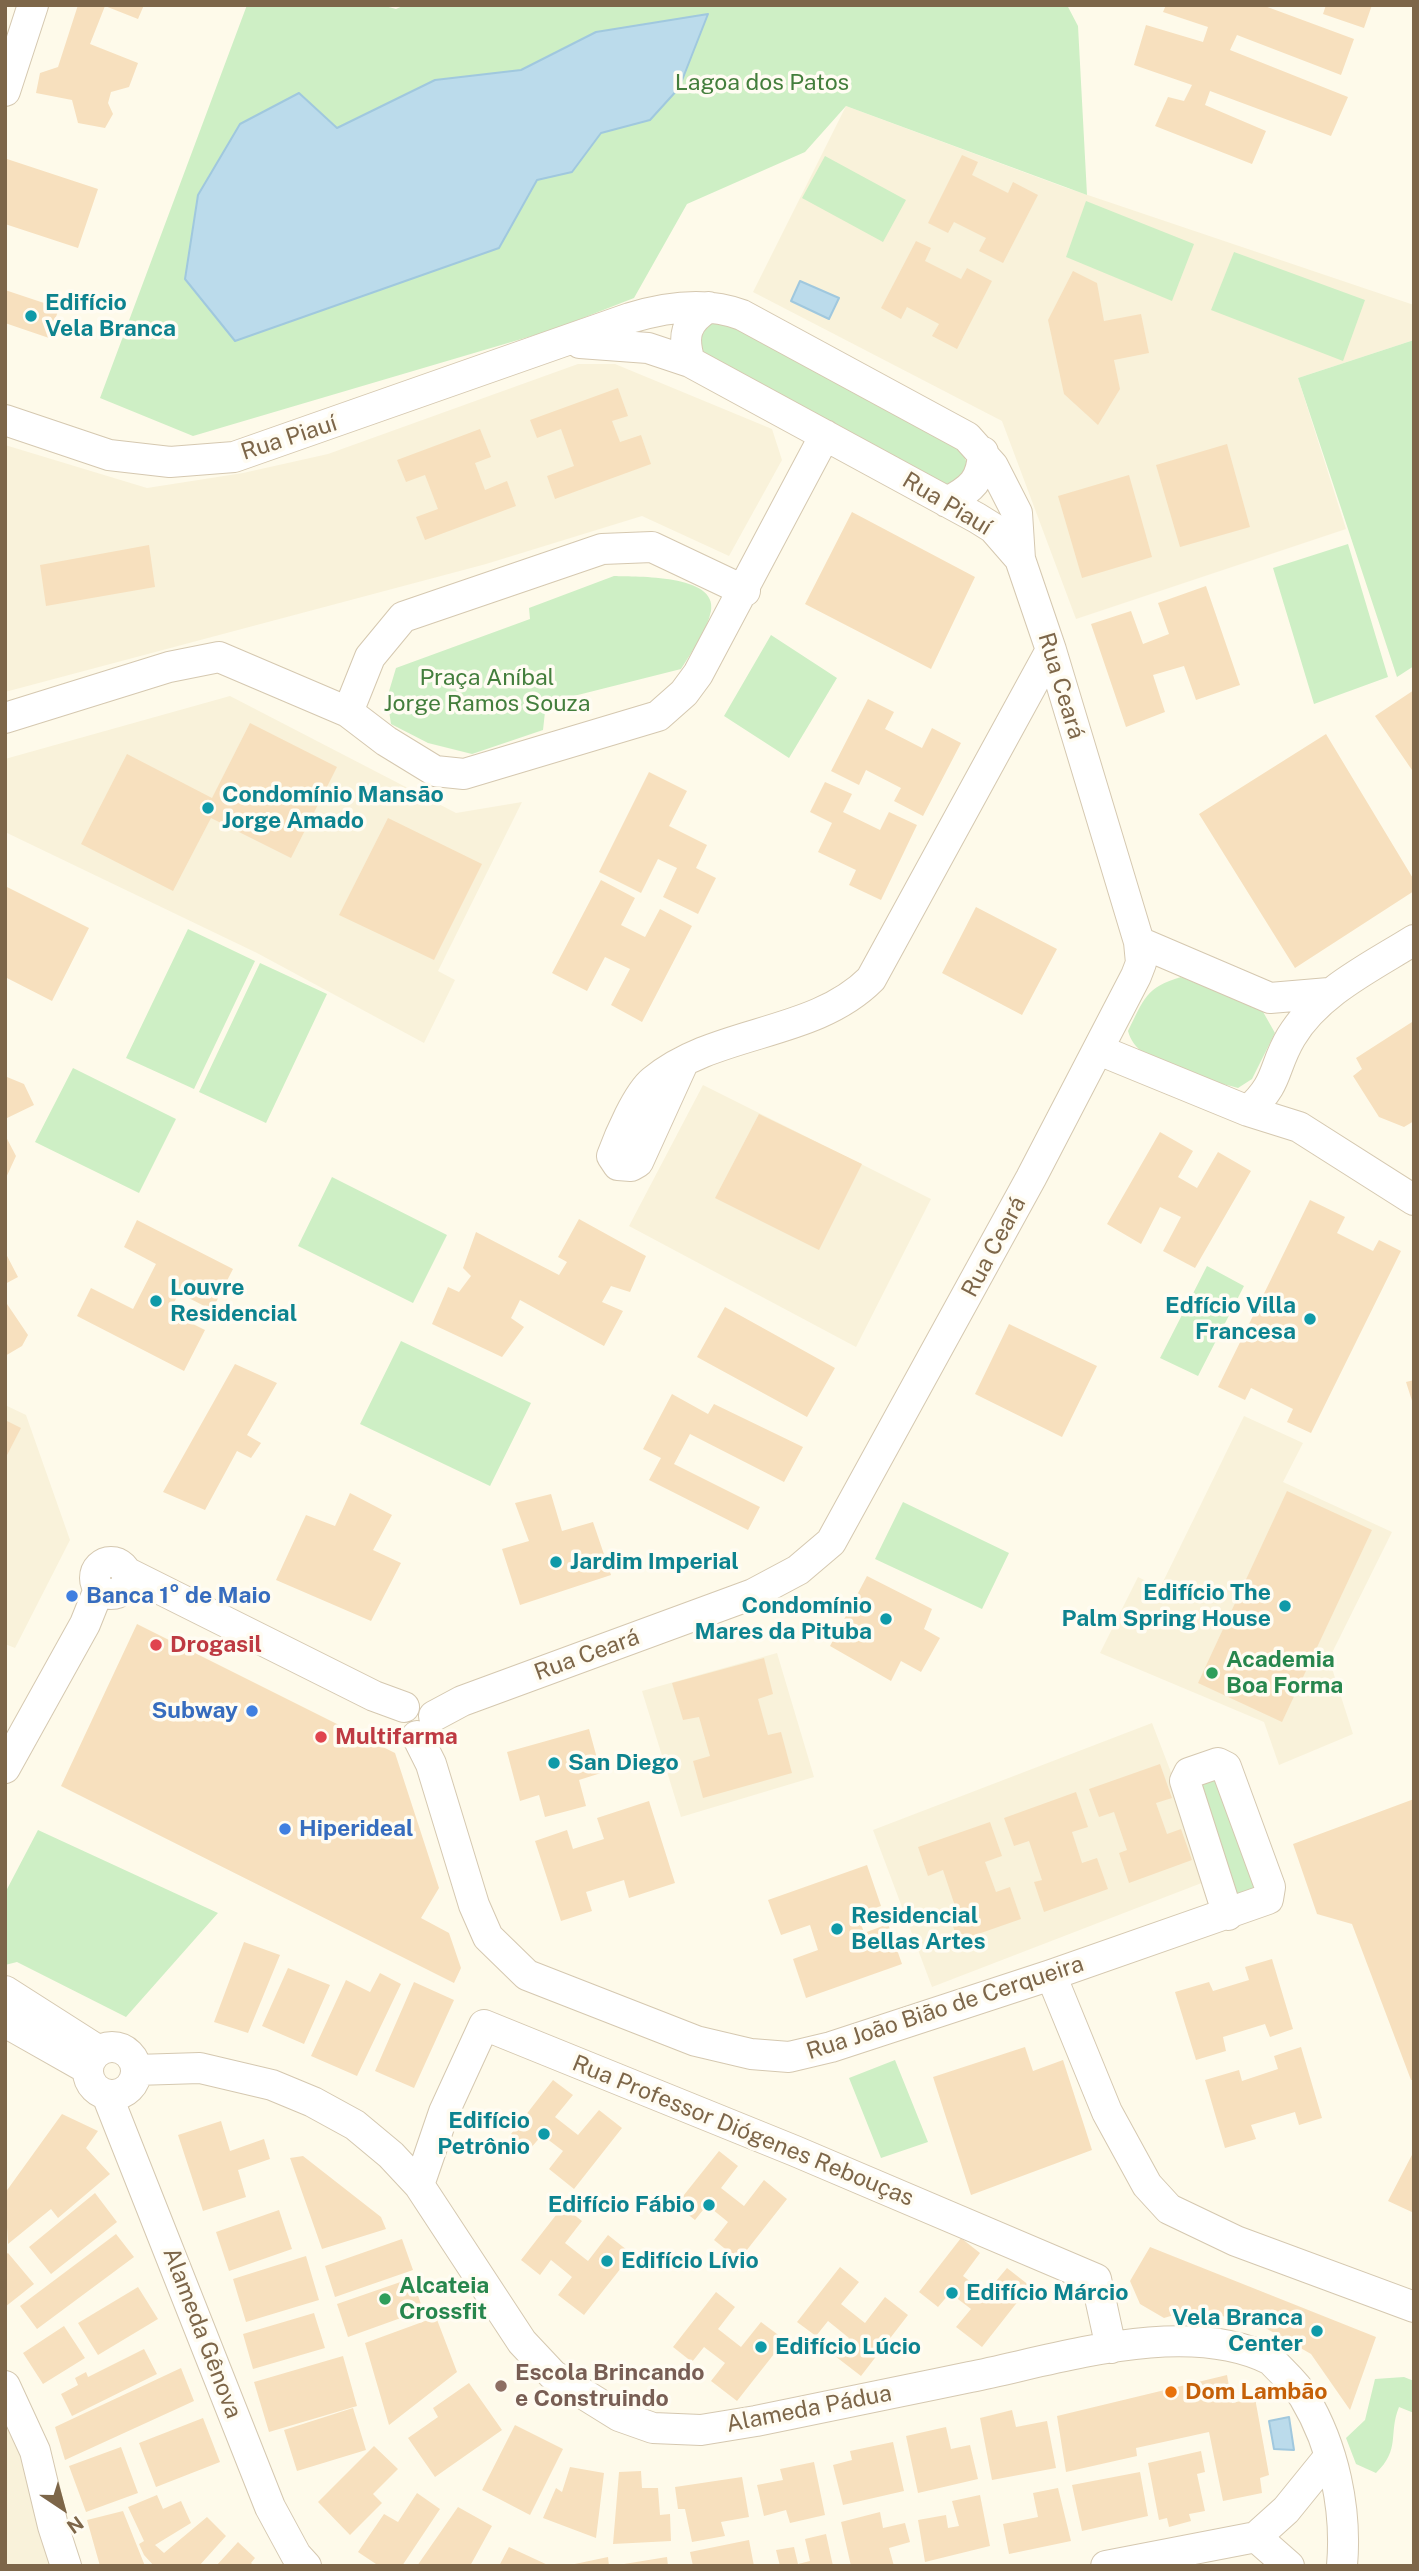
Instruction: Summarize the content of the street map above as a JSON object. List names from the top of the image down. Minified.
{"streets":{"street":["Rua Piauí","Rua Ceará","Rua João Bião de Cerqueira","Rua Professor Diógenes Rebouças","Alameda Gênova","Alameda Pádua"]},"crossings":[["Rua Piauí","Rua Ceará"],["Rua Ceará","Rua João Bião de Cerqueira"],["Rua Professor Diógenes Rebouças","Alameda Pádua"],["Alameda Gênova","Alameda Pádua"]],"parks":["Lagoa dos Patos","Praça Aníbal Jorge Ramos Souza"],"places":["Edifício Vela Branca","Condomínio Mansão Jorge Amado","Louvre Residencial","Edfício Villa Francesa","Jardim Imperial","Banca 1° de Maio","Edifício The Palm Spring House","Condomínio Mares da Pituba","Drogasil","Academia Boa Forma","Subway","Multifarma","San Diego","Hiperideal","Residencial Bellas Artes","Edifício Petrônio","Edifício Fábio","Edifício Lívio","Edifício Márcio","Alcateia Crossfit","Vela Branca Center","Edifício Lúcio","Escola Brincando e Construindo","Dom Lambão"],"north":"bottom right"}
